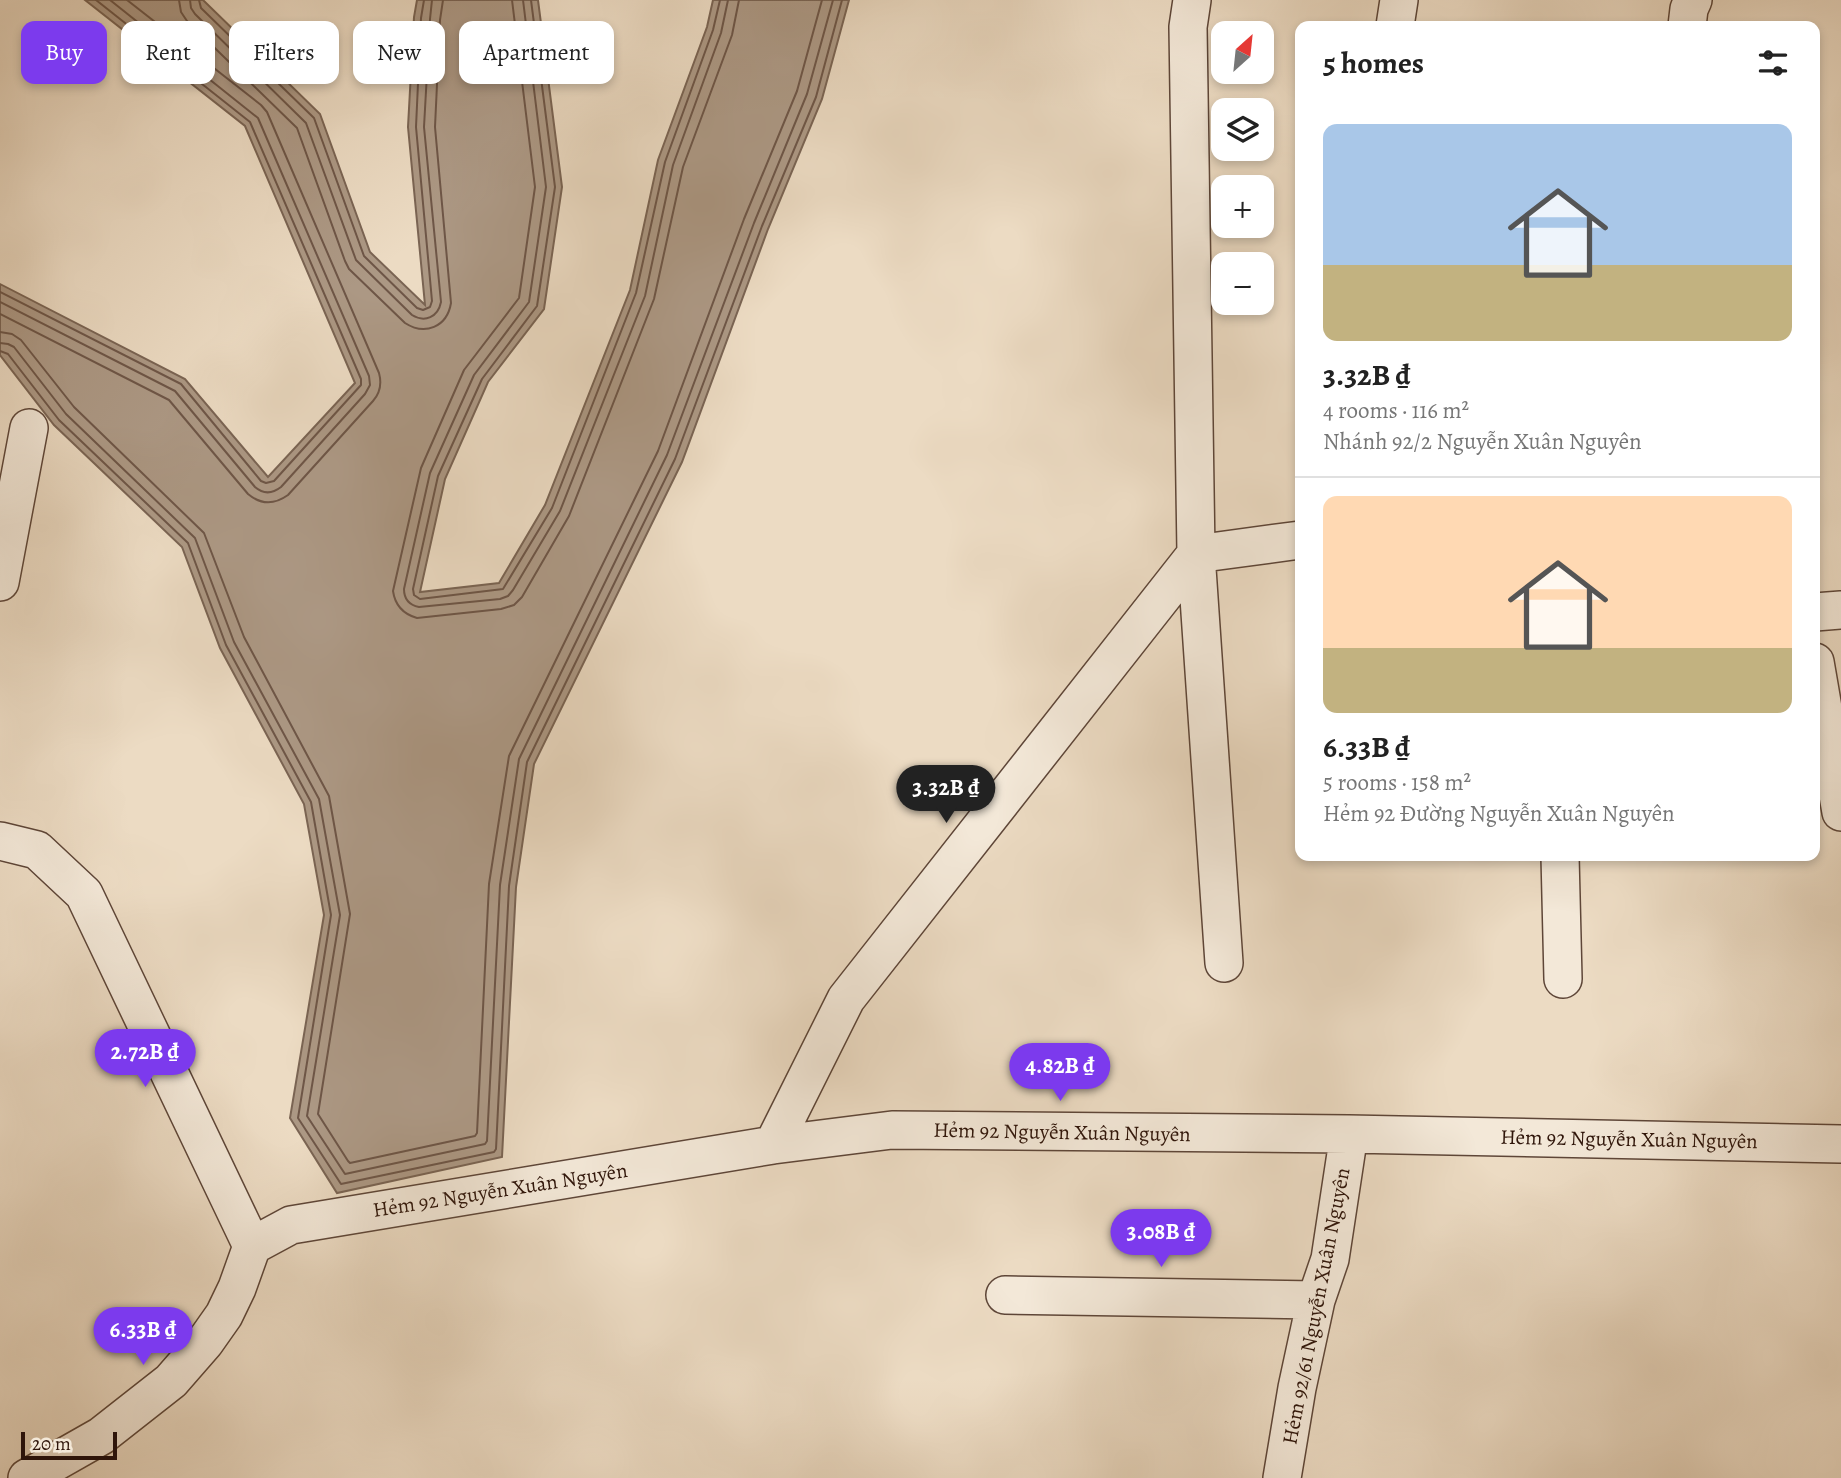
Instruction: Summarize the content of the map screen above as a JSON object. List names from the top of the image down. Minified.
{"streets":{"street":["Hẻm 92 Nguyễn Xuân Nguyên","Hẻm 92/61 Nguyễn Xuân Nguyên"]},"crossings":[["Hẻm 92 Nguyễn Xuân Nguyên","Hẻm 92/61 Nguyễn Xuân Nguyên"]],"scale_bar":"20 m","north":"top right","page":{"map_buttons":["+","−"],"chip":["Buy","Rent","Filters","New","Apartment"],"heading":"5 homes","list":[{"name":"3.32B ₫","note":"4 rooms · 116 m² · Nhánh 92/2 Nguyễn Xuân Nguyên"},{"name":"6.33B ₫","note":"5 rooms · 158 m² · Hẻm 92 Đường Nguyễn Xuân Nguyên"}],"price":["3.32B ₫","2.72B ₫","4.82B ₫","3.08B ₫","6.33B ₫"],"scale":"20 m"}}
